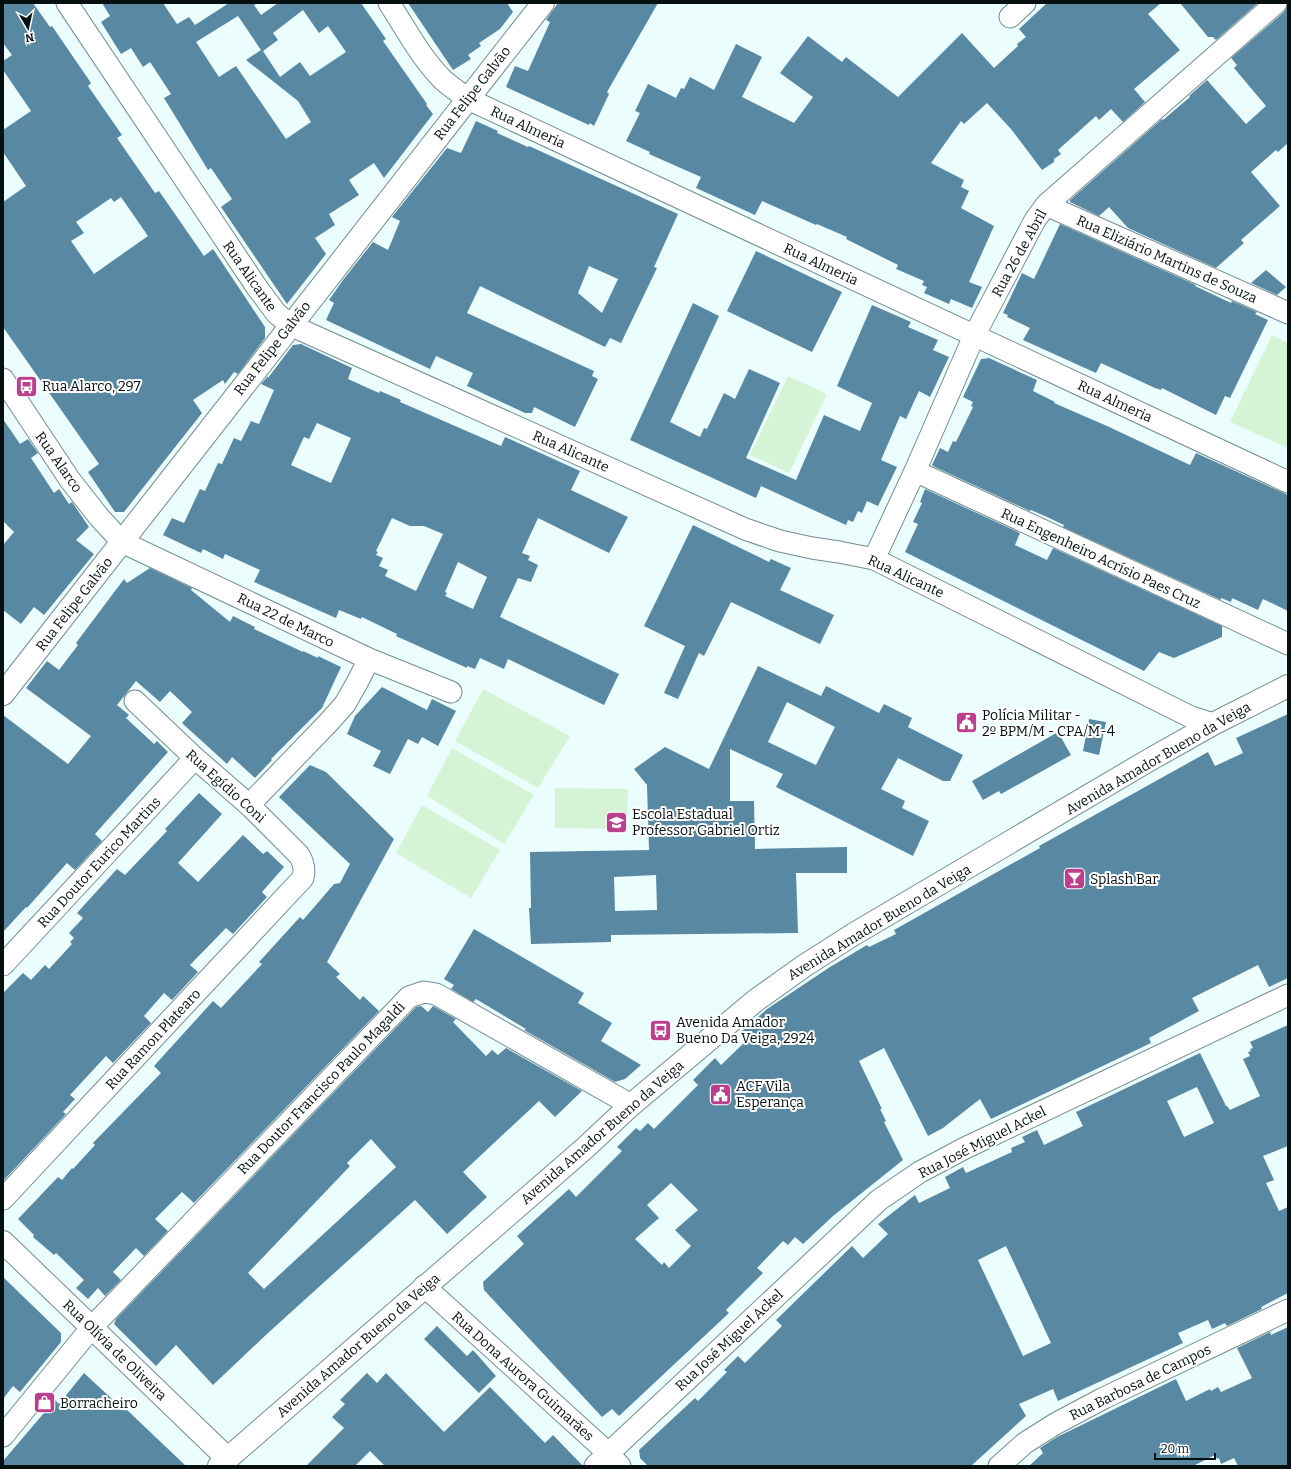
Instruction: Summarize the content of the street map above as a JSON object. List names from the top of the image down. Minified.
{"streets":{"main road":["Rua Felipe Galvão","Avenida Amador Bueno da Veiga","Rua Olívia de Oliveira"],"street":["Rua Almeria","Rua 26 de Abril","Rua Eliziário Martins de Souza","Rua Alicante","Rua Alarco","Rua Engenheiro Acrísio Paes Cruz","Rua 22 de Marco","Rua Egídio Coni","Rua Doutor Eurico Martins","Rua Ramon Platearo","Rua Doutor Francisco Paulo Magaldi","Rua José Miguel Ackel","Rua Dona Aurora Guimarães","Rua Barbosa de Campos"]},"crossings":[["Rua Felipe Galvão","Rua Almeria"],["Rua Felipe Galvão","Rua Alicante"],["Rua Felipe Galvão","Rua Alarco"],["Rua Felipe Galvão","Rua 22 de Marco"],["Rua Almeria","Rua 26 de Abril"],["Rua 26 de Abril","Rua Eliziário Martins de Souza"],["Rua 26 de Abril","Rua Alicante"],["Rua 26 de Abril","Rua Engenheiro Acrísio Paes Cruz"],["Rua Alicante","Avenida Amador Bueno da Veiga"],["Rua Alarco","Rua 22 de Marco"],["Avenida Amador Bueno da Veiga","Rua Doutor Francisco Paulo Magaldi"],["Avenida Amador Bueno da Veiga","Rua Olívia de Oliveira"],["Avenida Amador Bueno da Veiga","Rua Dona Aurora Guimarães"],["Rua Egídio Coni","Rua Doutor Eurico Martins"],["Rua Egídio Coni","Rua Ramon Platearo"],["Rua Doutor Francisco Paulo Magaldi","Rua Olívia de Oliveira"],["Rua José Miguel Ackel","Rua Dona Aurora Guimarães"]],"places":{"bus stop":["Rua Alarco, 297","Avenida Amador Bueno Da Veiga, 2924"],"public building":["Polícia Militar - 2º BPM/M - CPA/M-4","ACF Vila Esperança"],"school or university":["Escola Estadual Professor Gabriel Ortiz"],"bar":["Splash Bar"],"shop":["Borracheiro"]},"scale_bar":"20 m","north":"bottom"}
